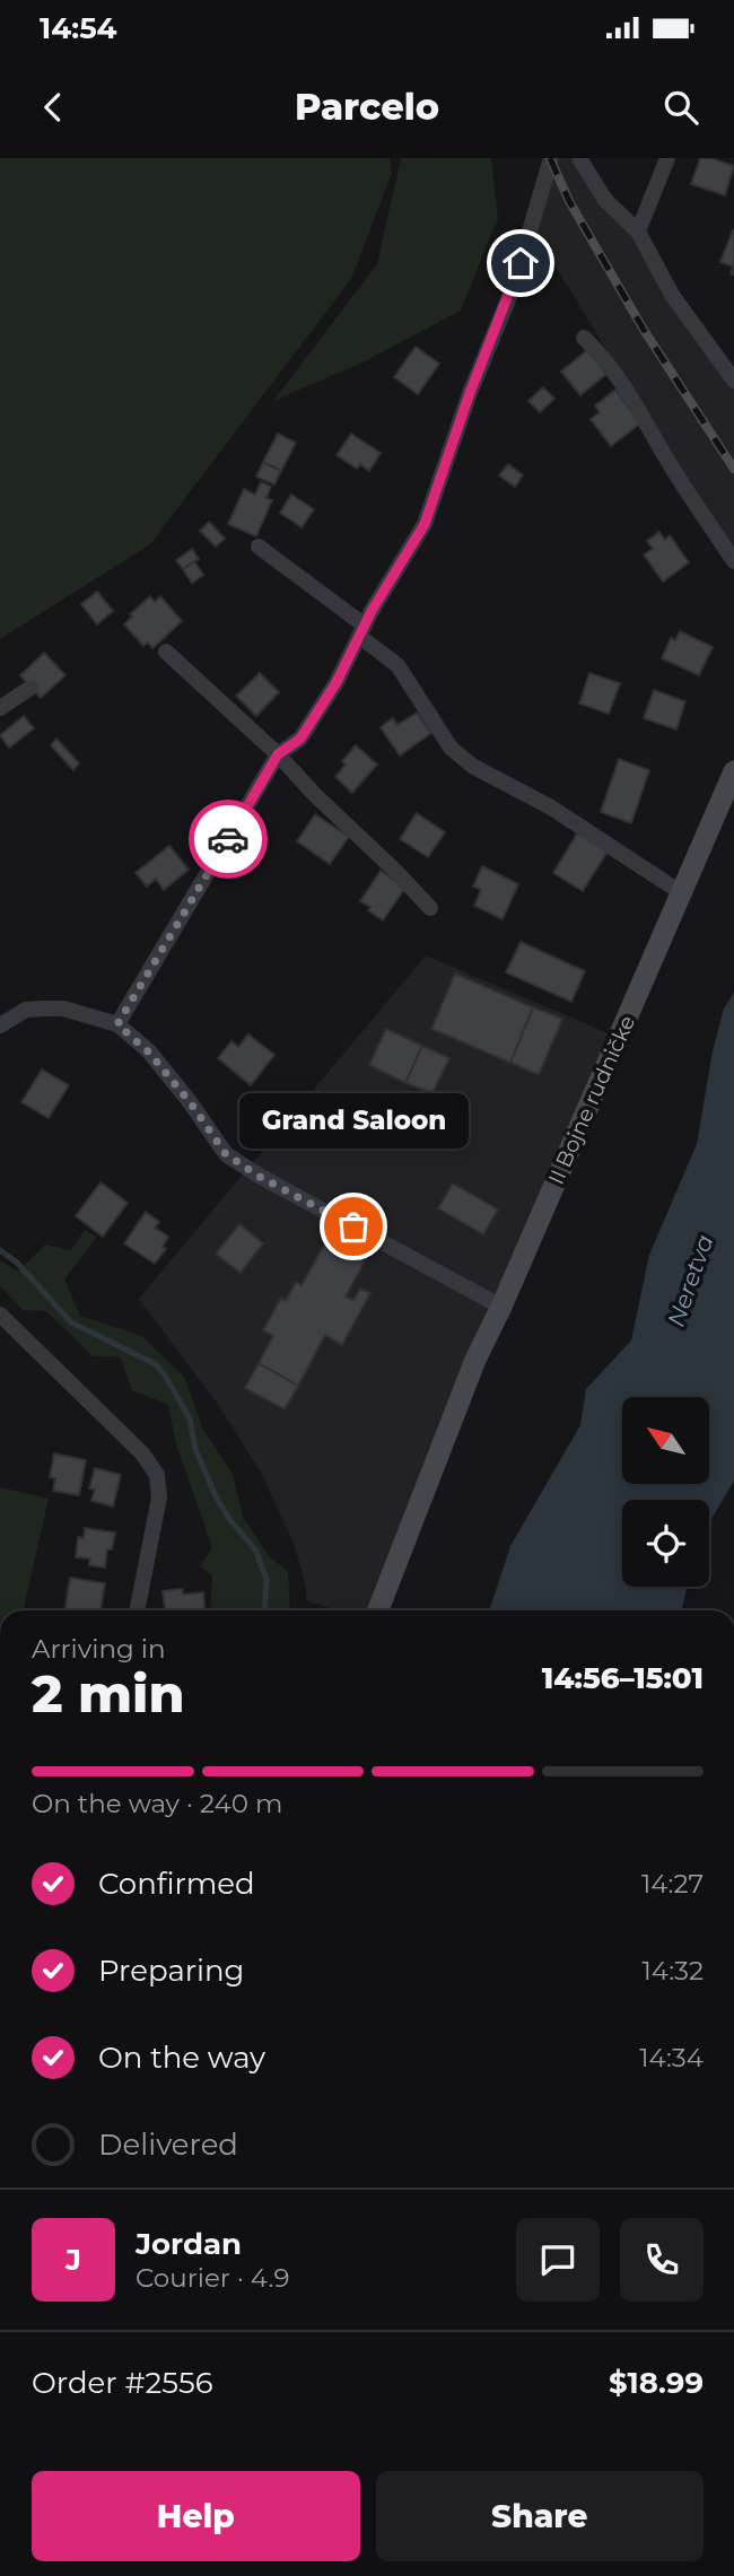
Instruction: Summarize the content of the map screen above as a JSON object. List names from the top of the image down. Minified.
{"streets":{"street":["II Bojne rudničke"]},"water":["Neretva"],"places":["Grand Saloon"],"north":"top left","page":{"status":"14:54","header":"Parcelo","bubble":"Grand Saloon","heading":["2 min","Arriving in","14:56–15:01"],"panel":["Jordan","Courier · 4.9","Order #2556","$18.99"],"bar":"On the way · 240 m","list":[["Confirmed","14:27"],["Preparing","14:32"],["On the way","14:34"],"Delivered"],"round":"J","buttons":["Help","Share"]}}
